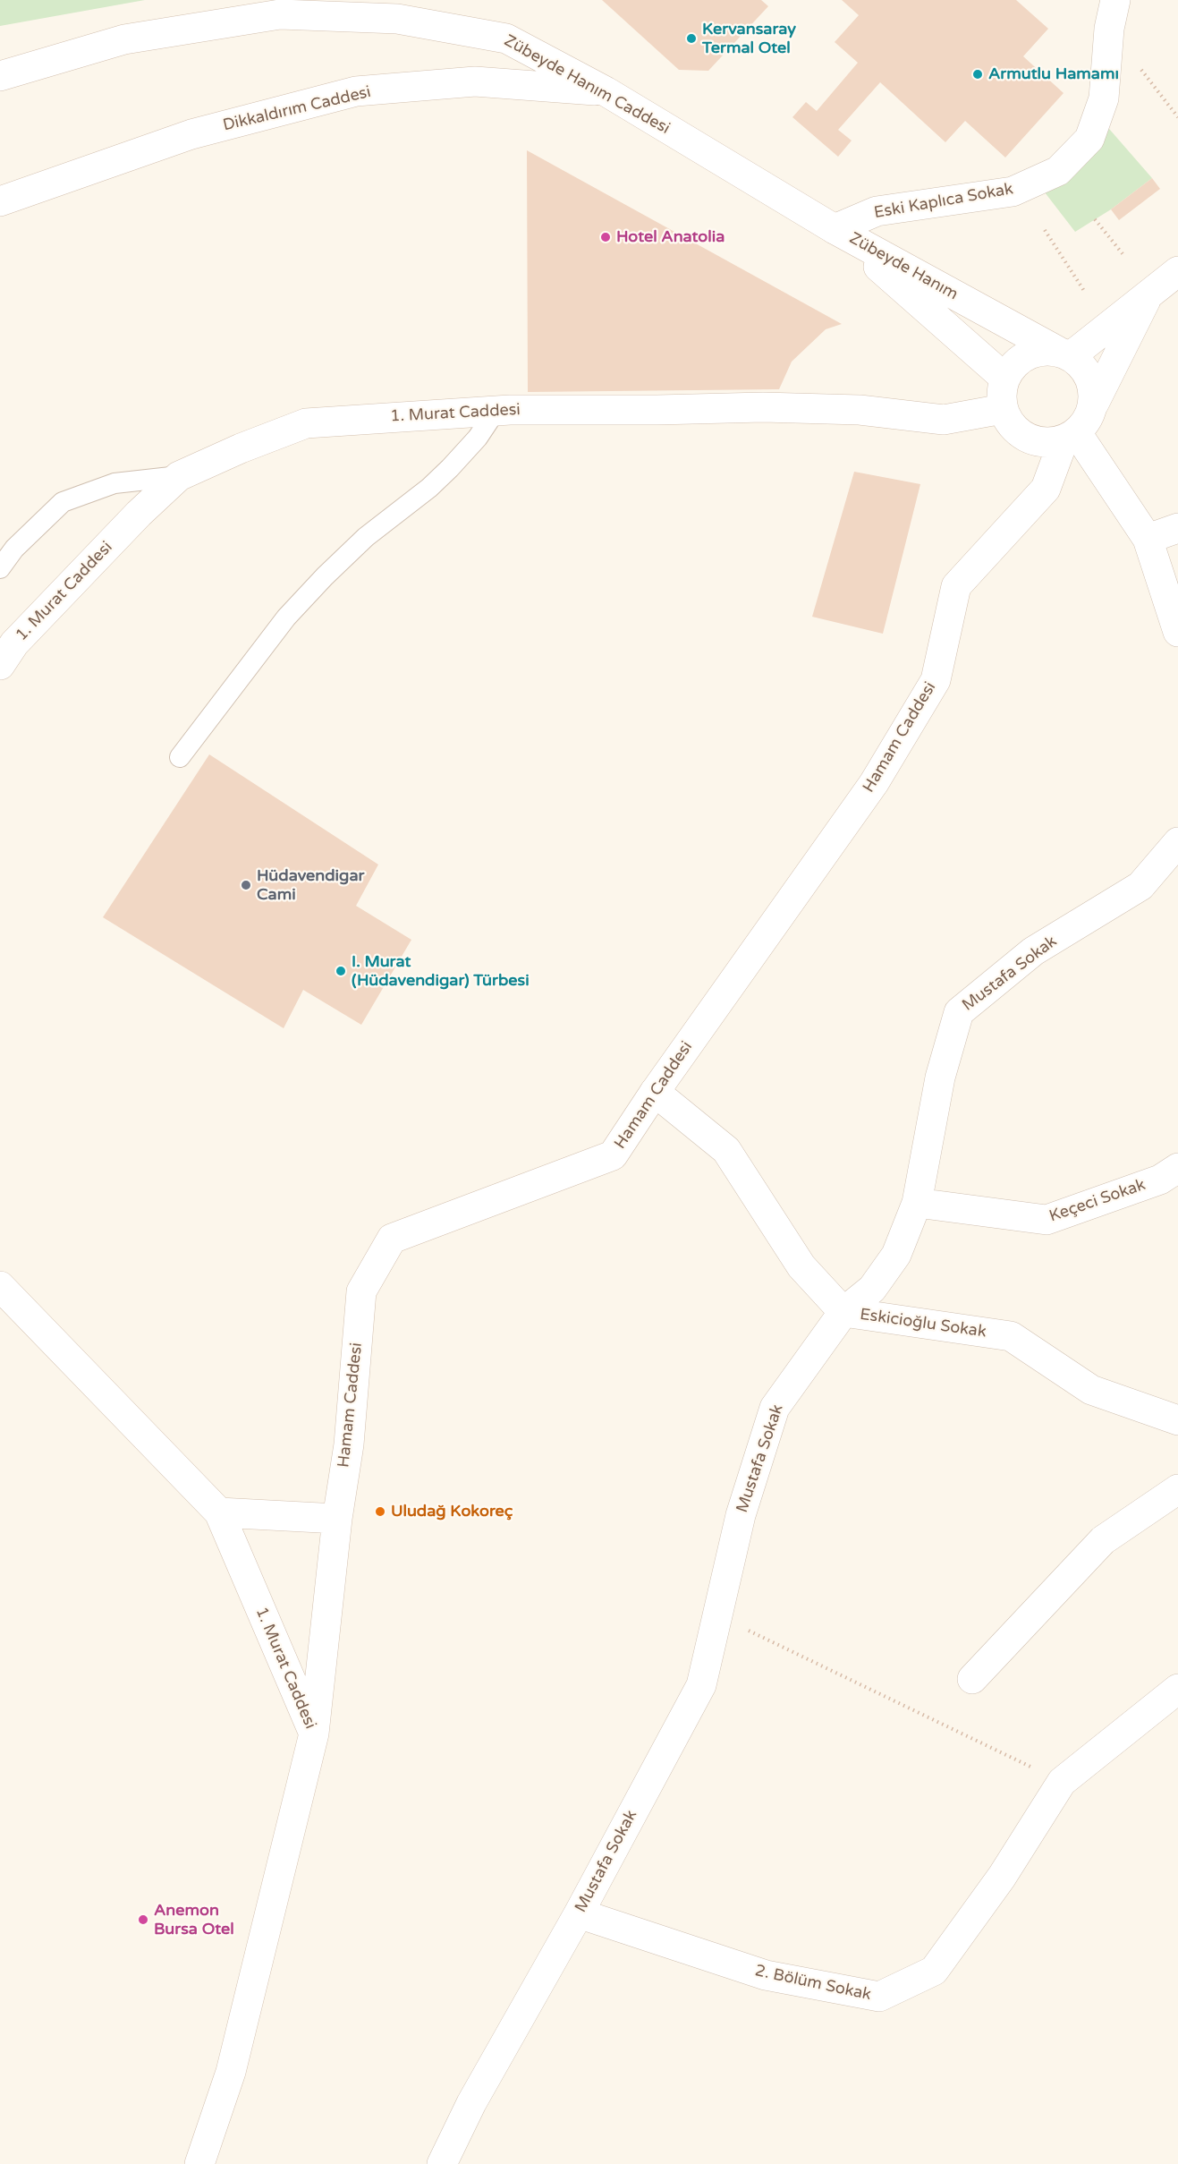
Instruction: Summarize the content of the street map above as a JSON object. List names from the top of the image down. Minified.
{"streets":{"main road":["Zübeyde Hanım Caddesi","Dikkaldırım Caddesi","Eski Kaplıca Sokak","Zübeyde Hanım","1. Murat Caddesi","Hamam Caddesi","Mustafa Sokak","Keçeci Sokak","Eskicioğlu Sokak","2. Bölüm Sokak"]},"crossings":[["Zübeyde Hanım Caddesi","Dikkaldırım Caddesi"],["Zübeyde Hanım Caddesi","Eski Kaplıca Sokak"],["Zübeyde Hanım Caddesi","Zübeyde Hanım"],["Eski Kaplıca Sokak","Zübeyde Hanım"],["Zübeyde Hanım","1. Murat Caddesi"],["Zübeyde Hanım","Hamam Caddesi"],["1. Murat Caddesi","Hamam Caddesi"],["Hamam Caddesi","Eskicioğlu Sokak"],["Mustafa Sokak","Keçeci Sokak"],["Mustafa Sokak","Eskicioğlu Sokak"],["Mustafa Sokak","2. Bölüm Sokak"]],"places":["Kervansaray Termal Otel","Armutlu Hamamı","Hotel Anatolia","Hüdavendigar Cami","I. Murat (Hüdavendigar) Türbesi","Uludağ Kokoreç","Anemon Bursa Otel"]}
